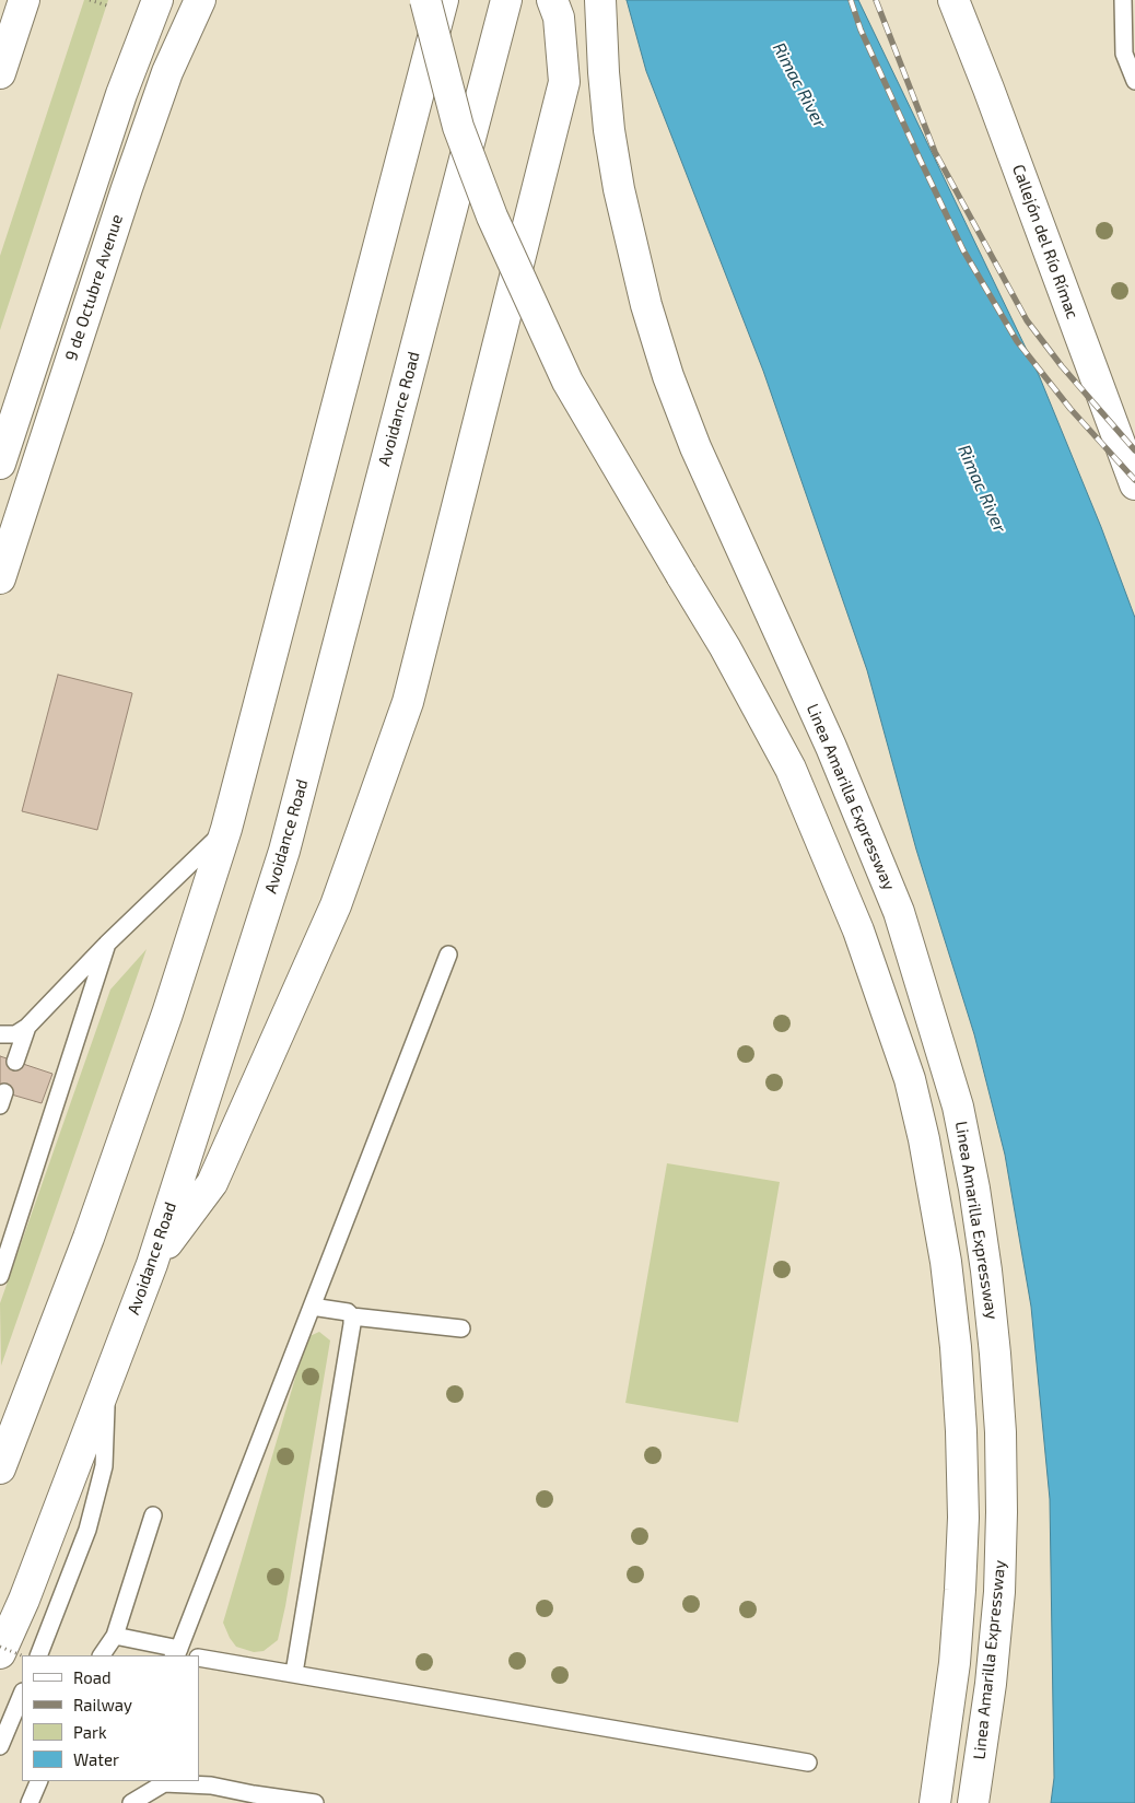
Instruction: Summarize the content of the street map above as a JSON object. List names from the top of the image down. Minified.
{"streets":{"main road":["Callejón del Río Rímac","9 de Octubre Avenue","Avoidance Road","Linea Amarilla Expressway"]},"water":["Rimac River"],"legend":["Road","Railway","Park","Water"]}
